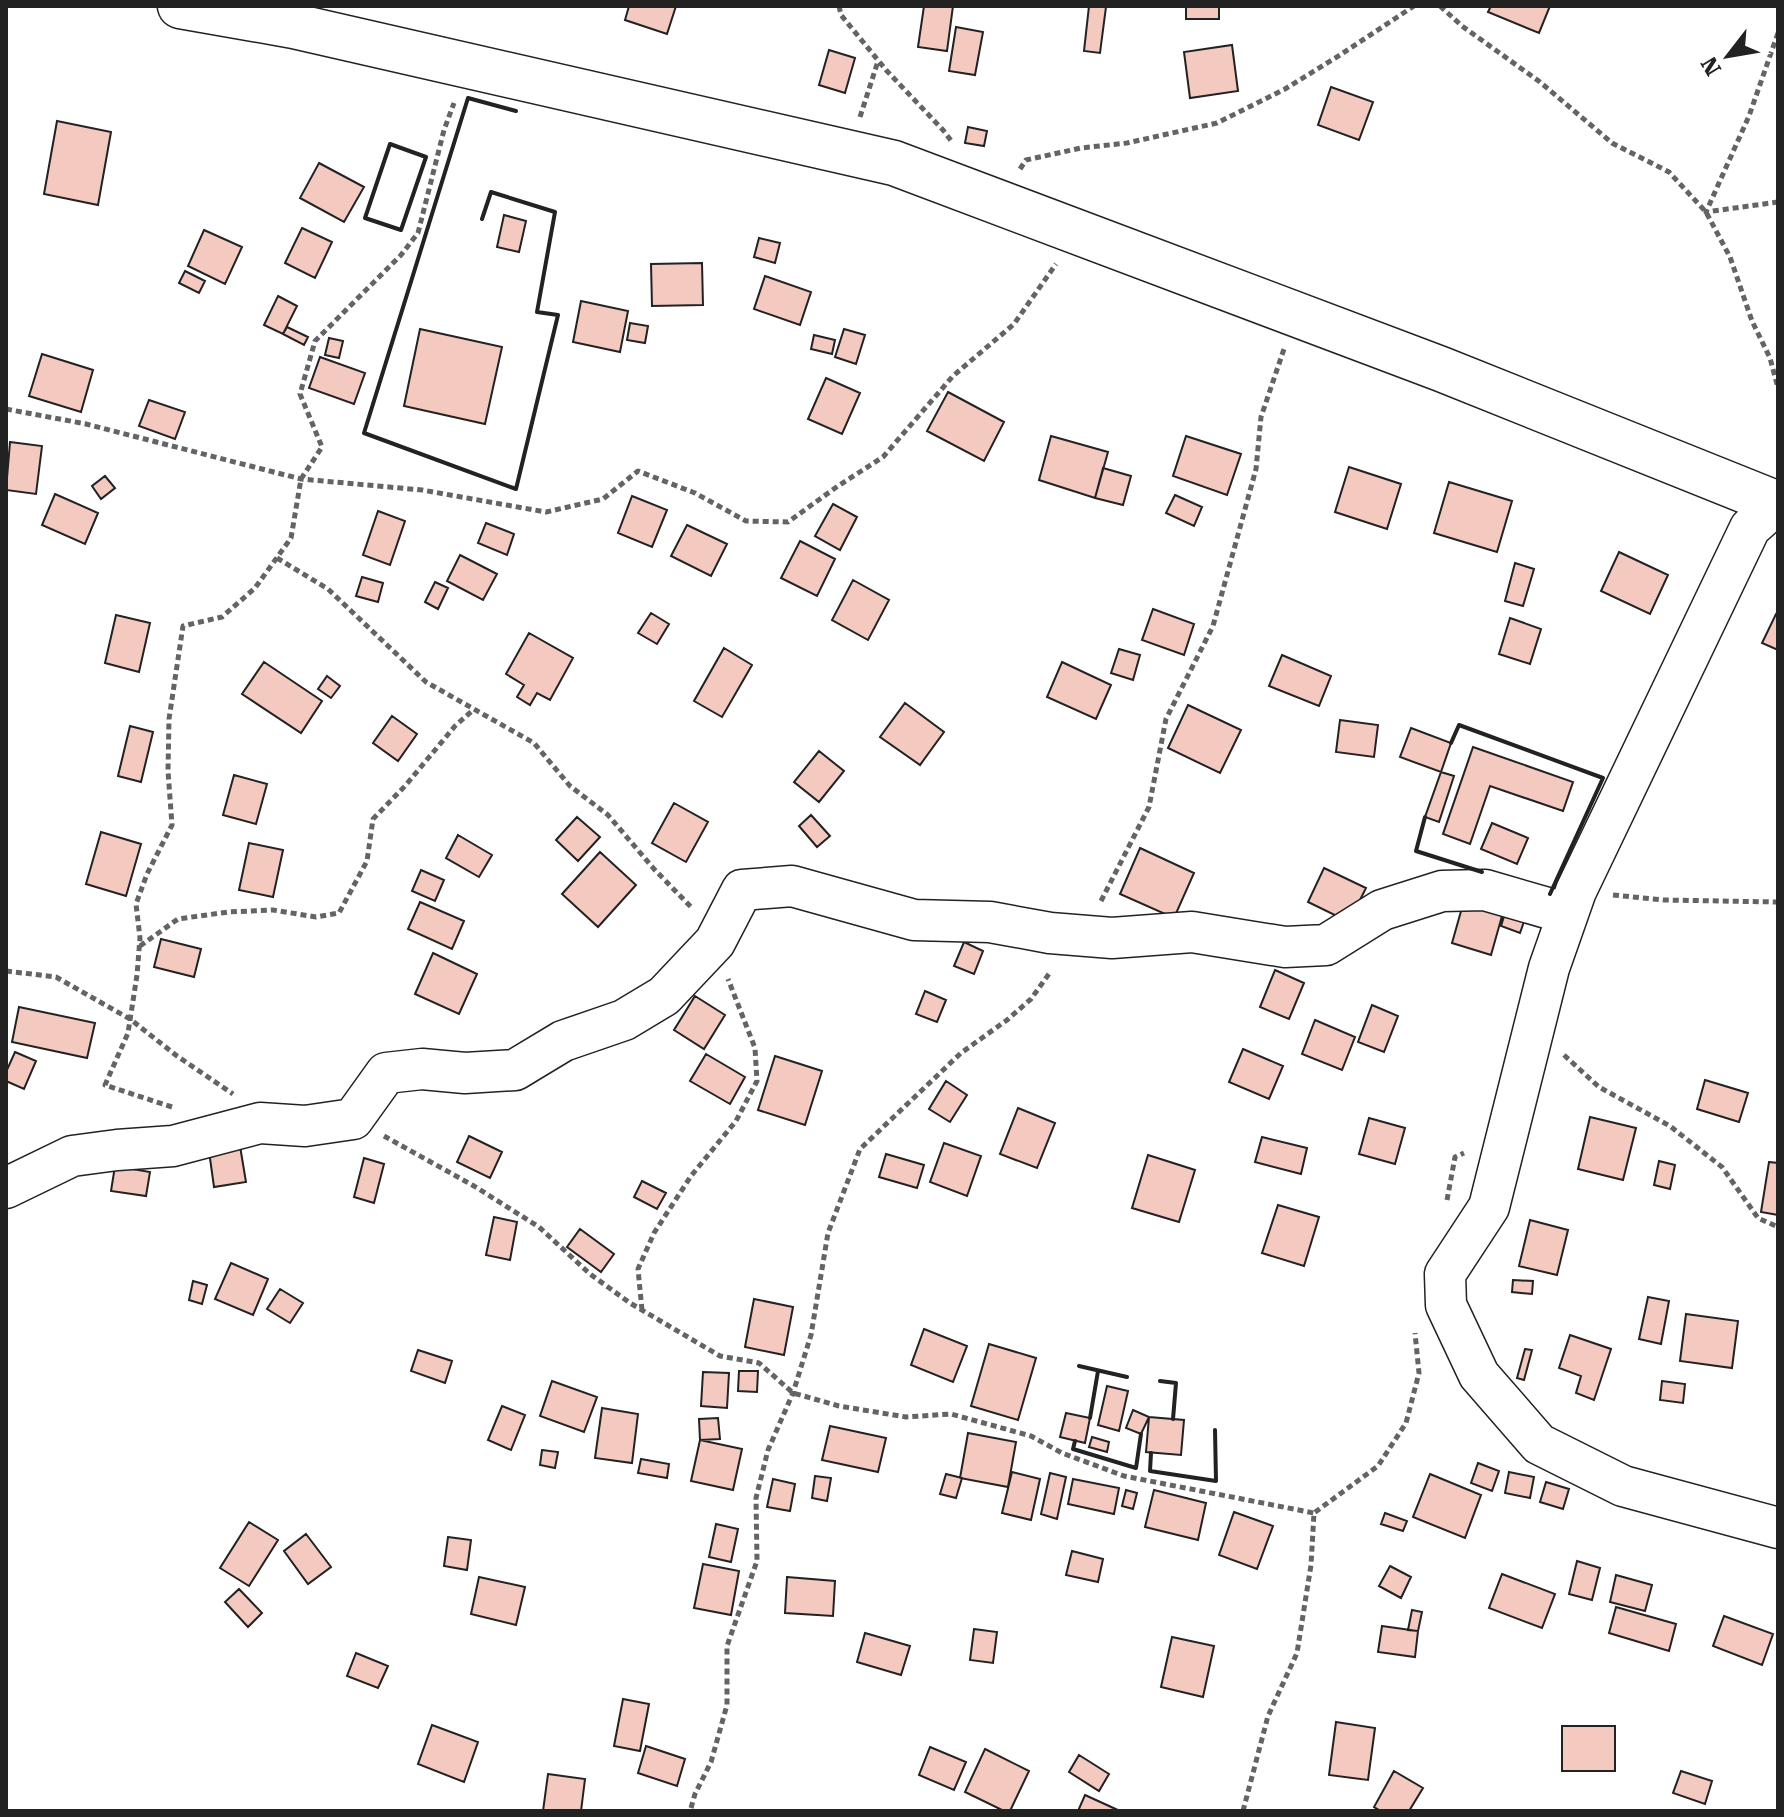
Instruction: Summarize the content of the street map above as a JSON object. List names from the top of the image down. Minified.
{"north":"bottom left"}
